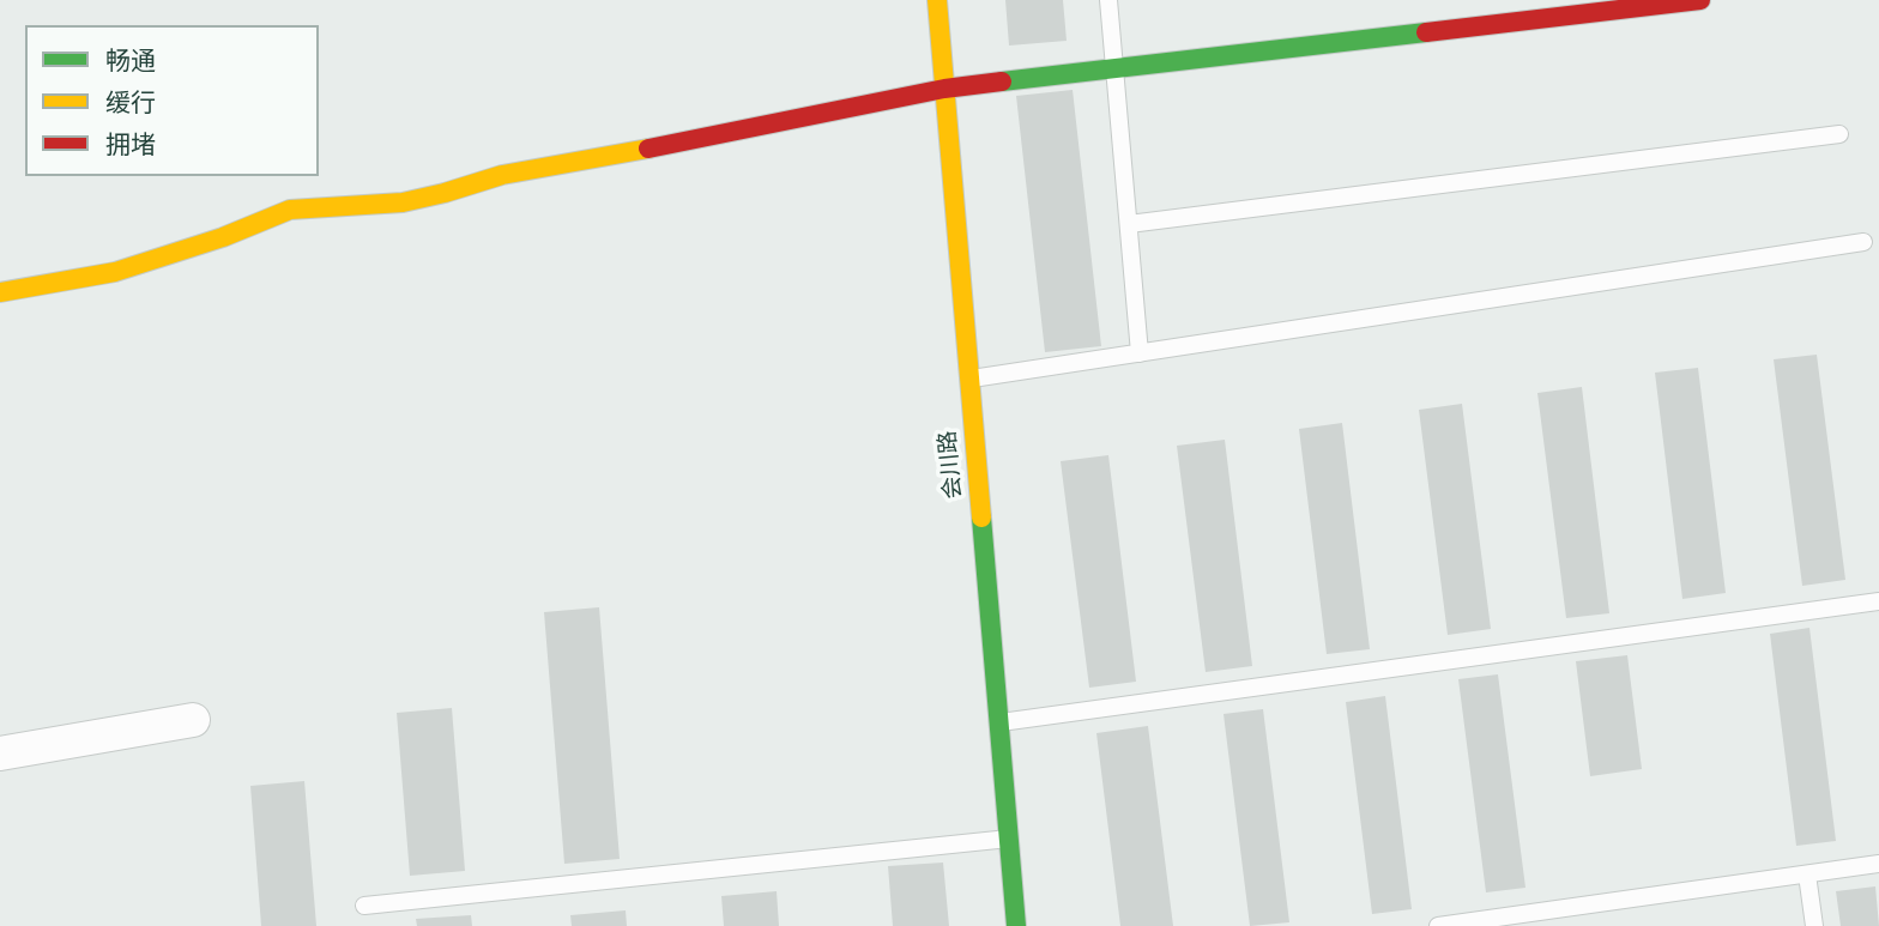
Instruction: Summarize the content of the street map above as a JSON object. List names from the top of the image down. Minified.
{"streets":{"street":["会川路"]},"legend":["畅通","缓行","拥堵"]}
